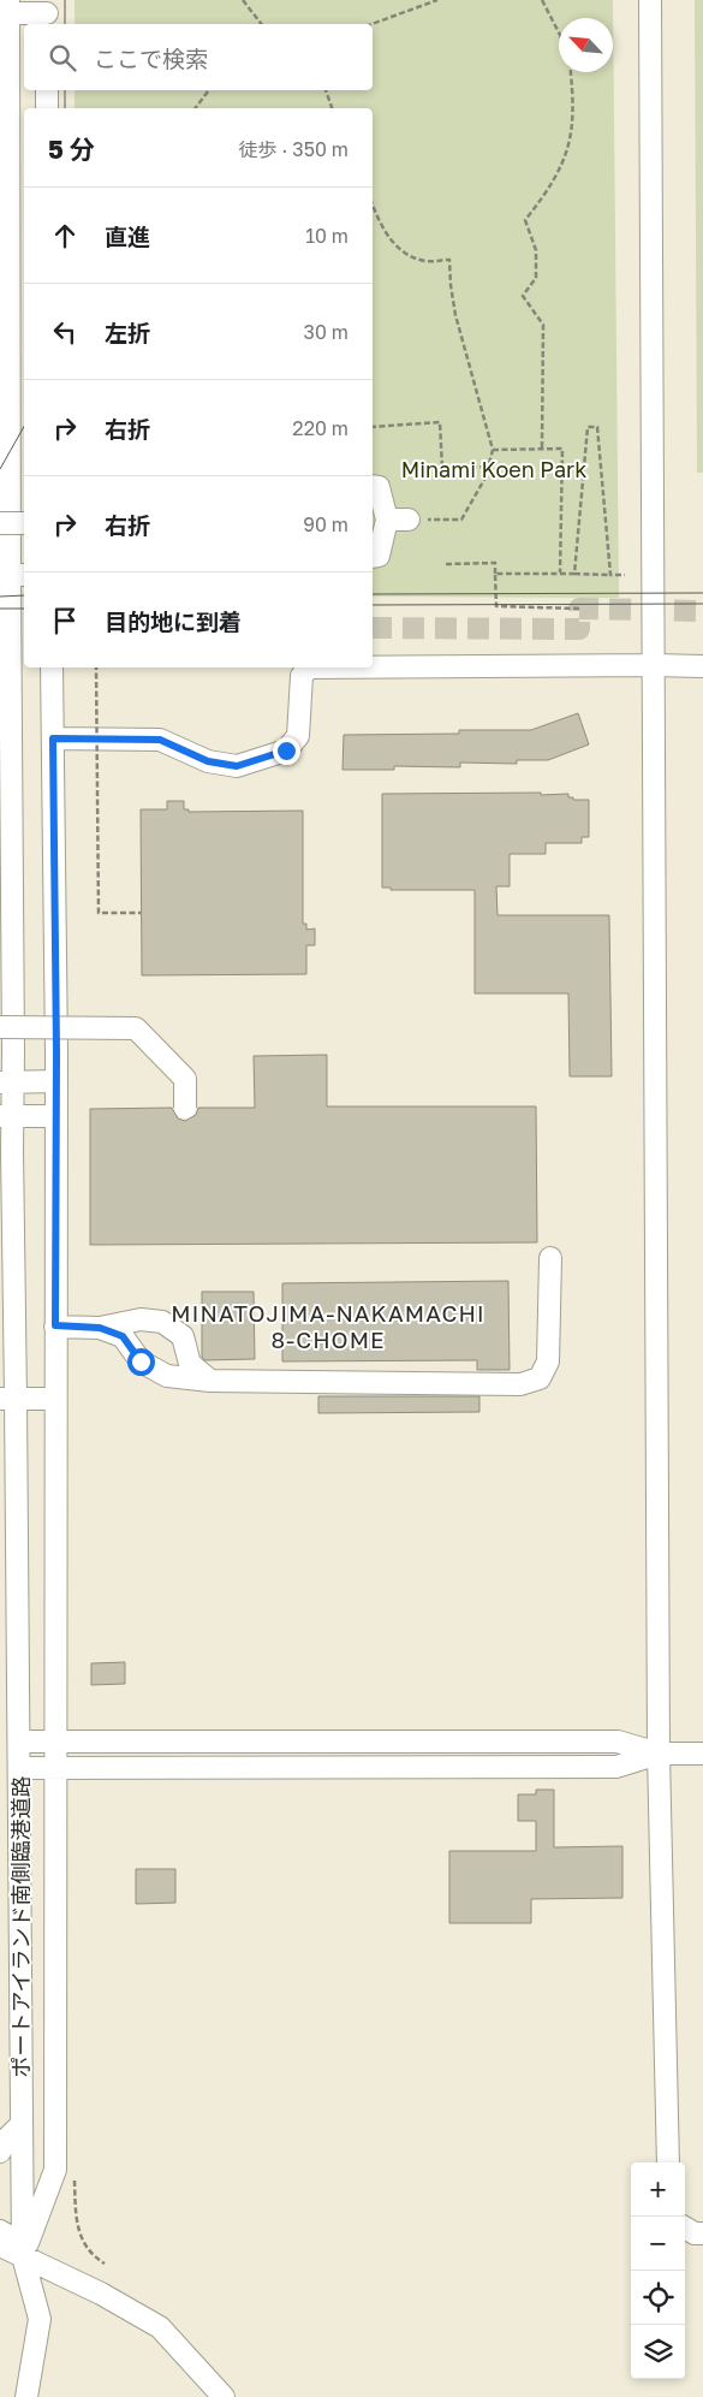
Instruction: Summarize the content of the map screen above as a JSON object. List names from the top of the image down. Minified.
{"streets":{"street":["ポートアイランド南側臨港道路"]},"districts":["MINATOJIMA-NAKAMACHI 8-CHOME"],"parks":["Minami Koen Park"],"north":"top left","page":{"search":"ここで検索","heading":["5 分","徒歩 · 350 m"],"list":[["直進","10 m"],["左折","30 m"],["右折","220 m"],["右折","90 m"],"目的地に到着"],"map_buttons":["+","−"]}}
